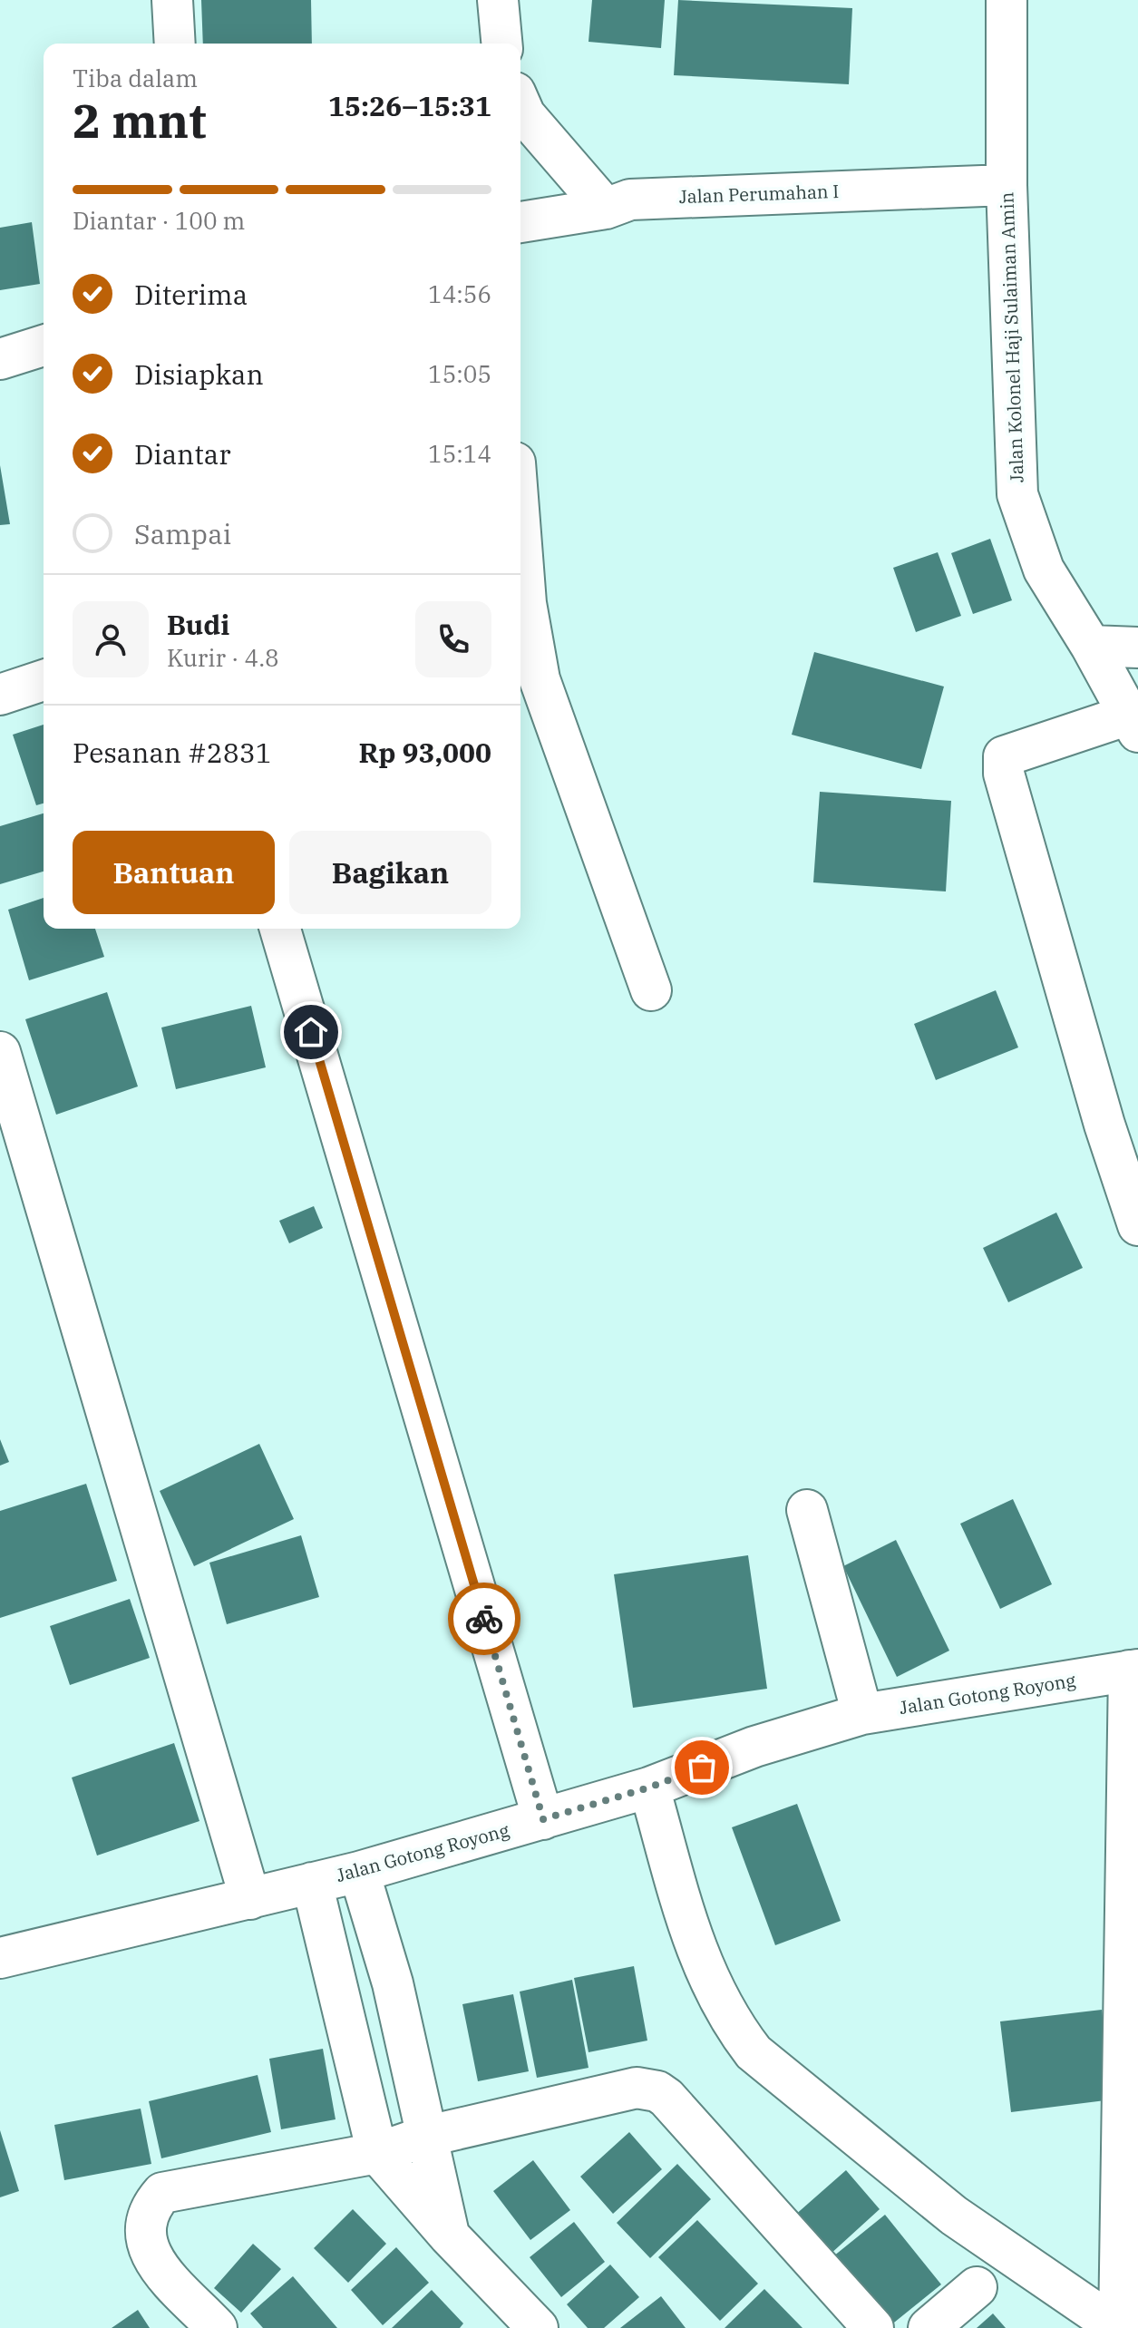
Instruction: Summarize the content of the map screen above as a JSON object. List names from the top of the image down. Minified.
{"streets":{"street":["Jalan Perumahan I","Jalan Kolonel Haji Sulaiman Amin","Jalan Gotong Royong"]},"crossings":[["Jalan Perumahan I","Jalan Kolonel Haji Sulaiman Amin"]],"page":{"heading":["2 mnt","Tiba dalam","15:26–15:31"],"panel":["Budi","Kurir · 4.8","Pesanan #2831","Rp 93,000"],"bar":"Diantar · 100 m","list":[["Diterima","14:56"],["Disiapkan","15:05"],["Diantar","15:14"],"Sampai"],"buttons":["Bantuan","Bagikan"]}}
